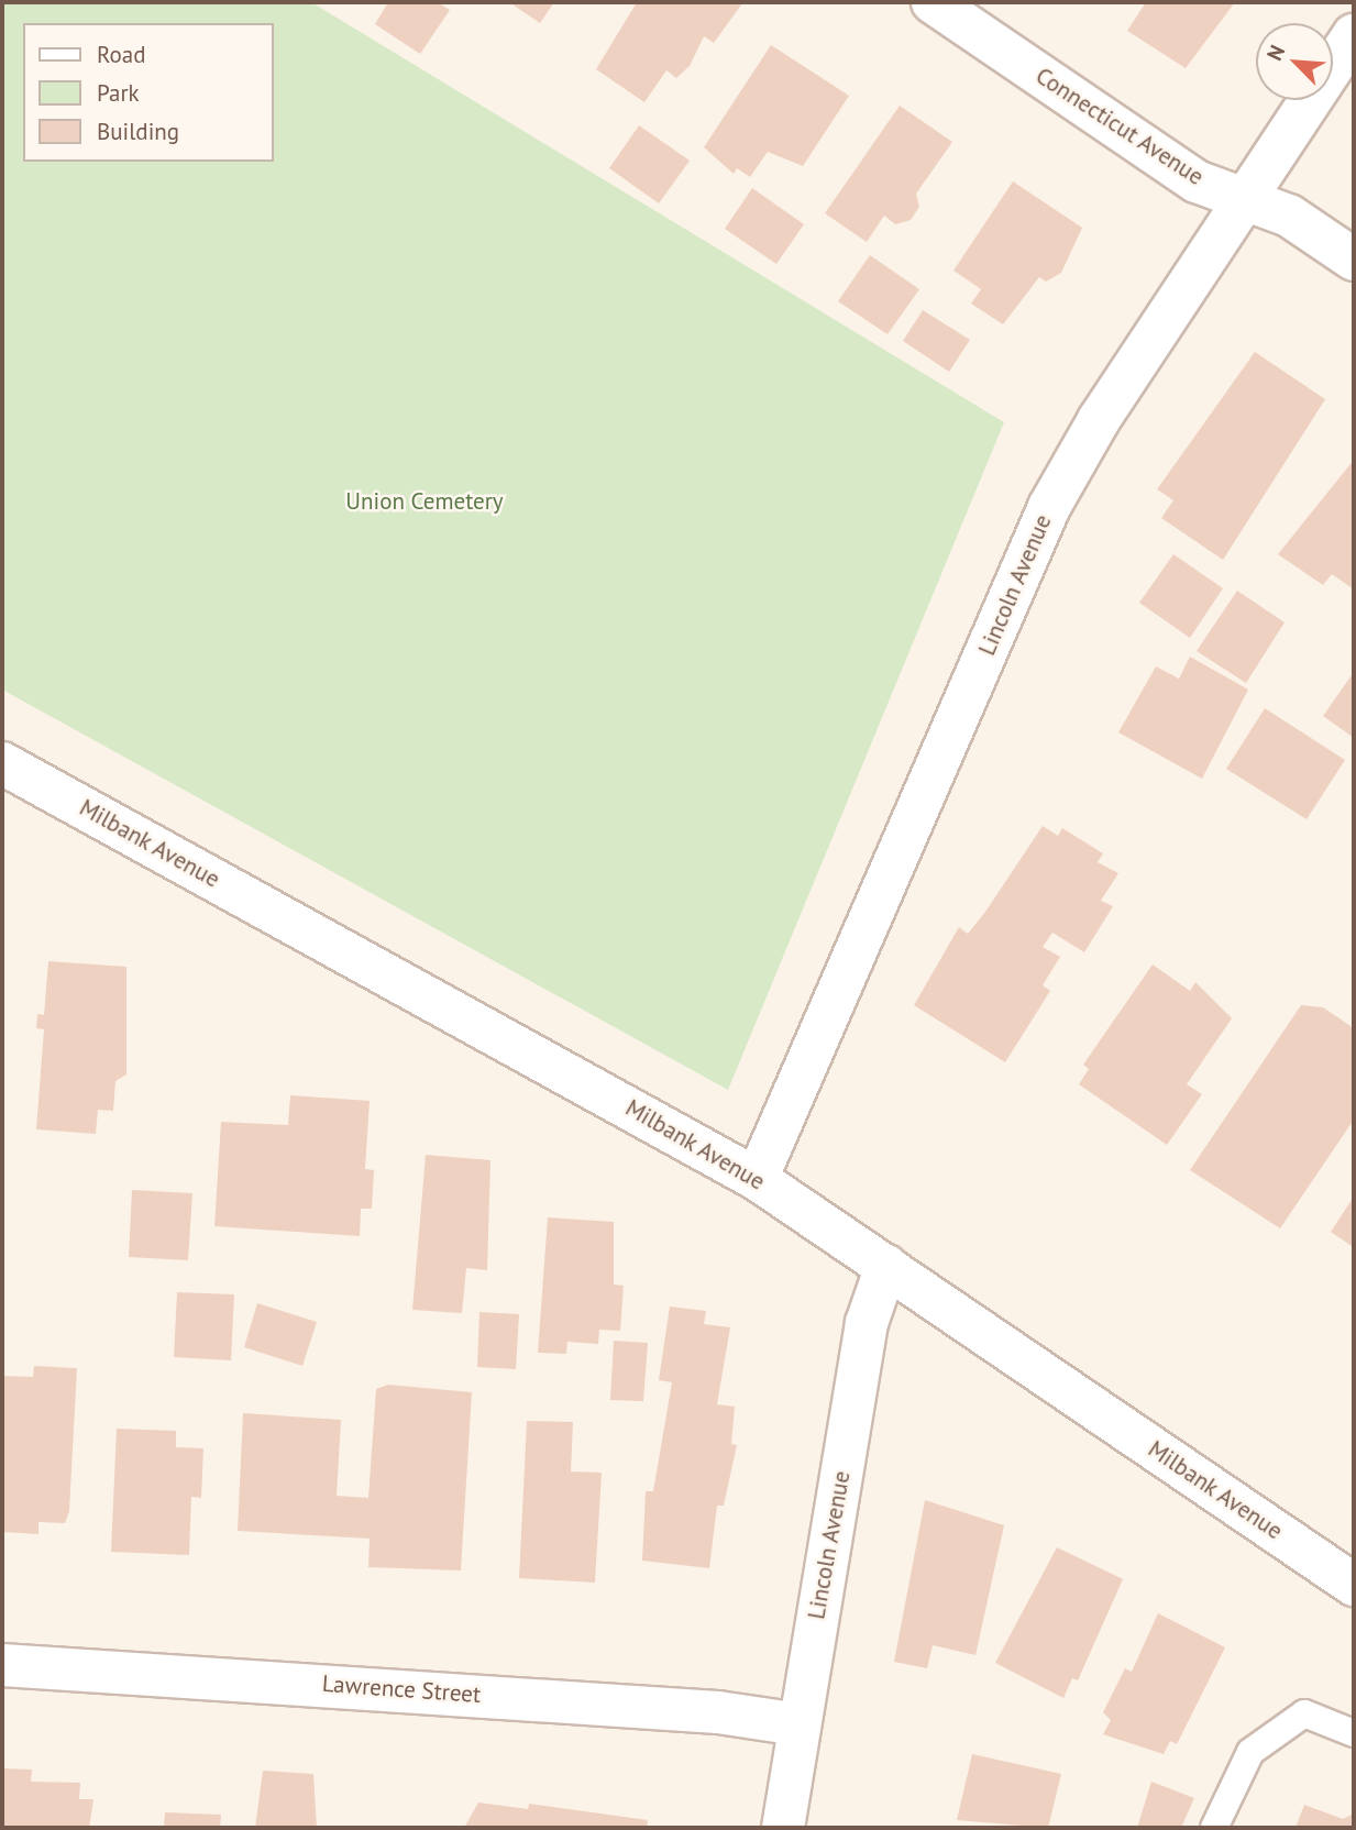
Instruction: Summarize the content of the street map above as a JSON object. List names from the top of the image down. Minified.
{"streets":{"street":["Connecticut Avenue","Lincoln Avenue","Milbank Avenue","Lawrence Street"]},"crossings":[["Connecticut Avenue","Lincoln Avenue"],["Lincoln Avenue","Milbank Avenue"],["Lincoln Avenue","Lawrence Street"]],"parks":["Union Cemetery"],"legend":["Road","Park","Building"],"north":"top left"}
